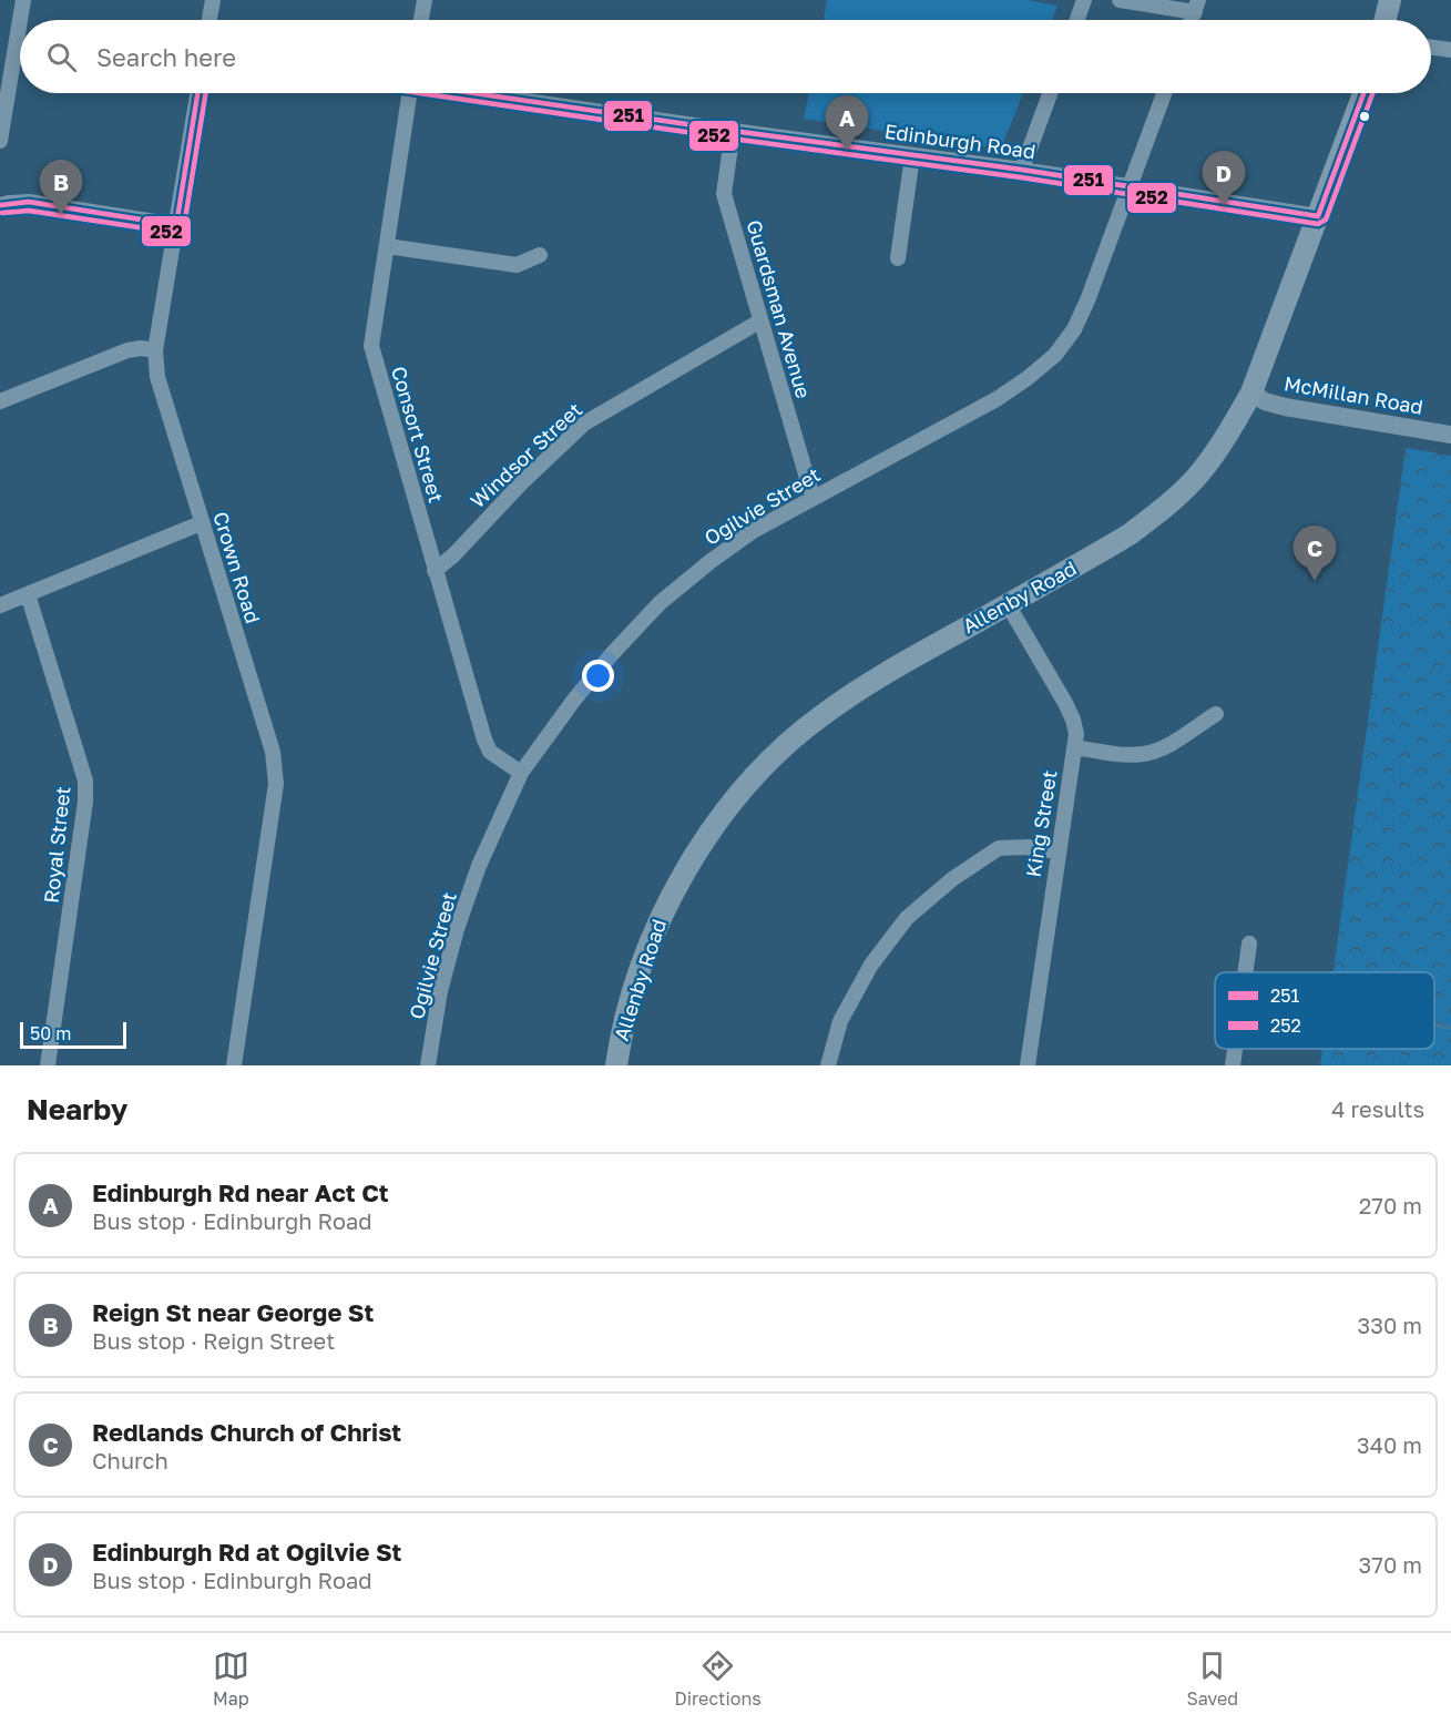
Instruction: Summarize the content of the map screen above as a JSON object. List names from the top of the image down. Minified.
{"streets":{"main road":["Allenby Road"],"street":["Edinburgh Road","Guardsman Avenue","McMillan Road","Consort Street","Windsor Street","Ogilvie Street","Crown Road","King Street","Royal Street"]},"crossings":[["Edinburgh Road","Guardsman Avenue"],["Edinburgh Road","Ogilvie Street"],["Edinburgh Road","Allenby Road"],["Guardsman Avenue","Windsor Street"],["Guardsman Avenue","Ogilvie Street"],["McMillan Road","Allenby Road"],["Consort Street","Windsor Street"],["Consort Street","Ogilvie Street"],["Allenby Road","King Street"]],"lines":["transit line 251","transit line 252"],"legend":["251","252"],"scale_bar":"50 m","page":{"search":"Search here","pins":["A","D","B","C"],"scale":"50 m","heading":["Nearby","4 results"],"list":[{"mark":"A","name":"Edinburgh Rd near Act Ct","note":"Bus stop · Edinburgh Road","value":"270 m"},{"mark":"B","name":"Reign St near George St","note":"Bus stop · Reign Street","value":"330 m"},{"mark":"C","name":"Redlands Church of Christ","note":"Church","value":"340 m"},{"mark":"D","name":"Edinburgh Rd at Ogilvie St","note":"Bus stop · Edinburgh Road","value":"370 m"}],"nav":["Map","Directions","Saved"]}}
